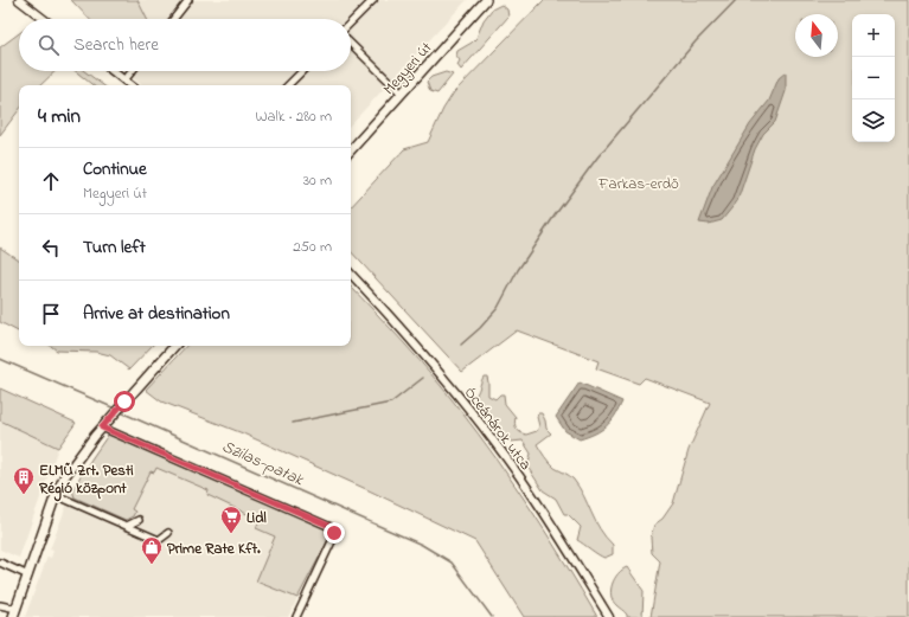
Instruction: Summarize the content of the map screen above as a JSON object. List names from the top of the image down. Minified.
{"streets":{"main road":["Megyeri út"],"street":["Óceánárok utca"]},"water":["Szilas-patak"],"parks":["Farkas-erdő"],"places":{"building":["ELMŰ Zrt. Pesti Régió központ"],"supermarket":["Lidl"],"shop":["Prime Rate Kft."]},"north":"top","page":{"map_buttons":["+","−"],"search":"Search here","heading":["4 min","Walk · 280 m"],"list":[["Continue","Megyeri út","30 m"],["Turn left","250 m"],"Arrive at destination"]}}
